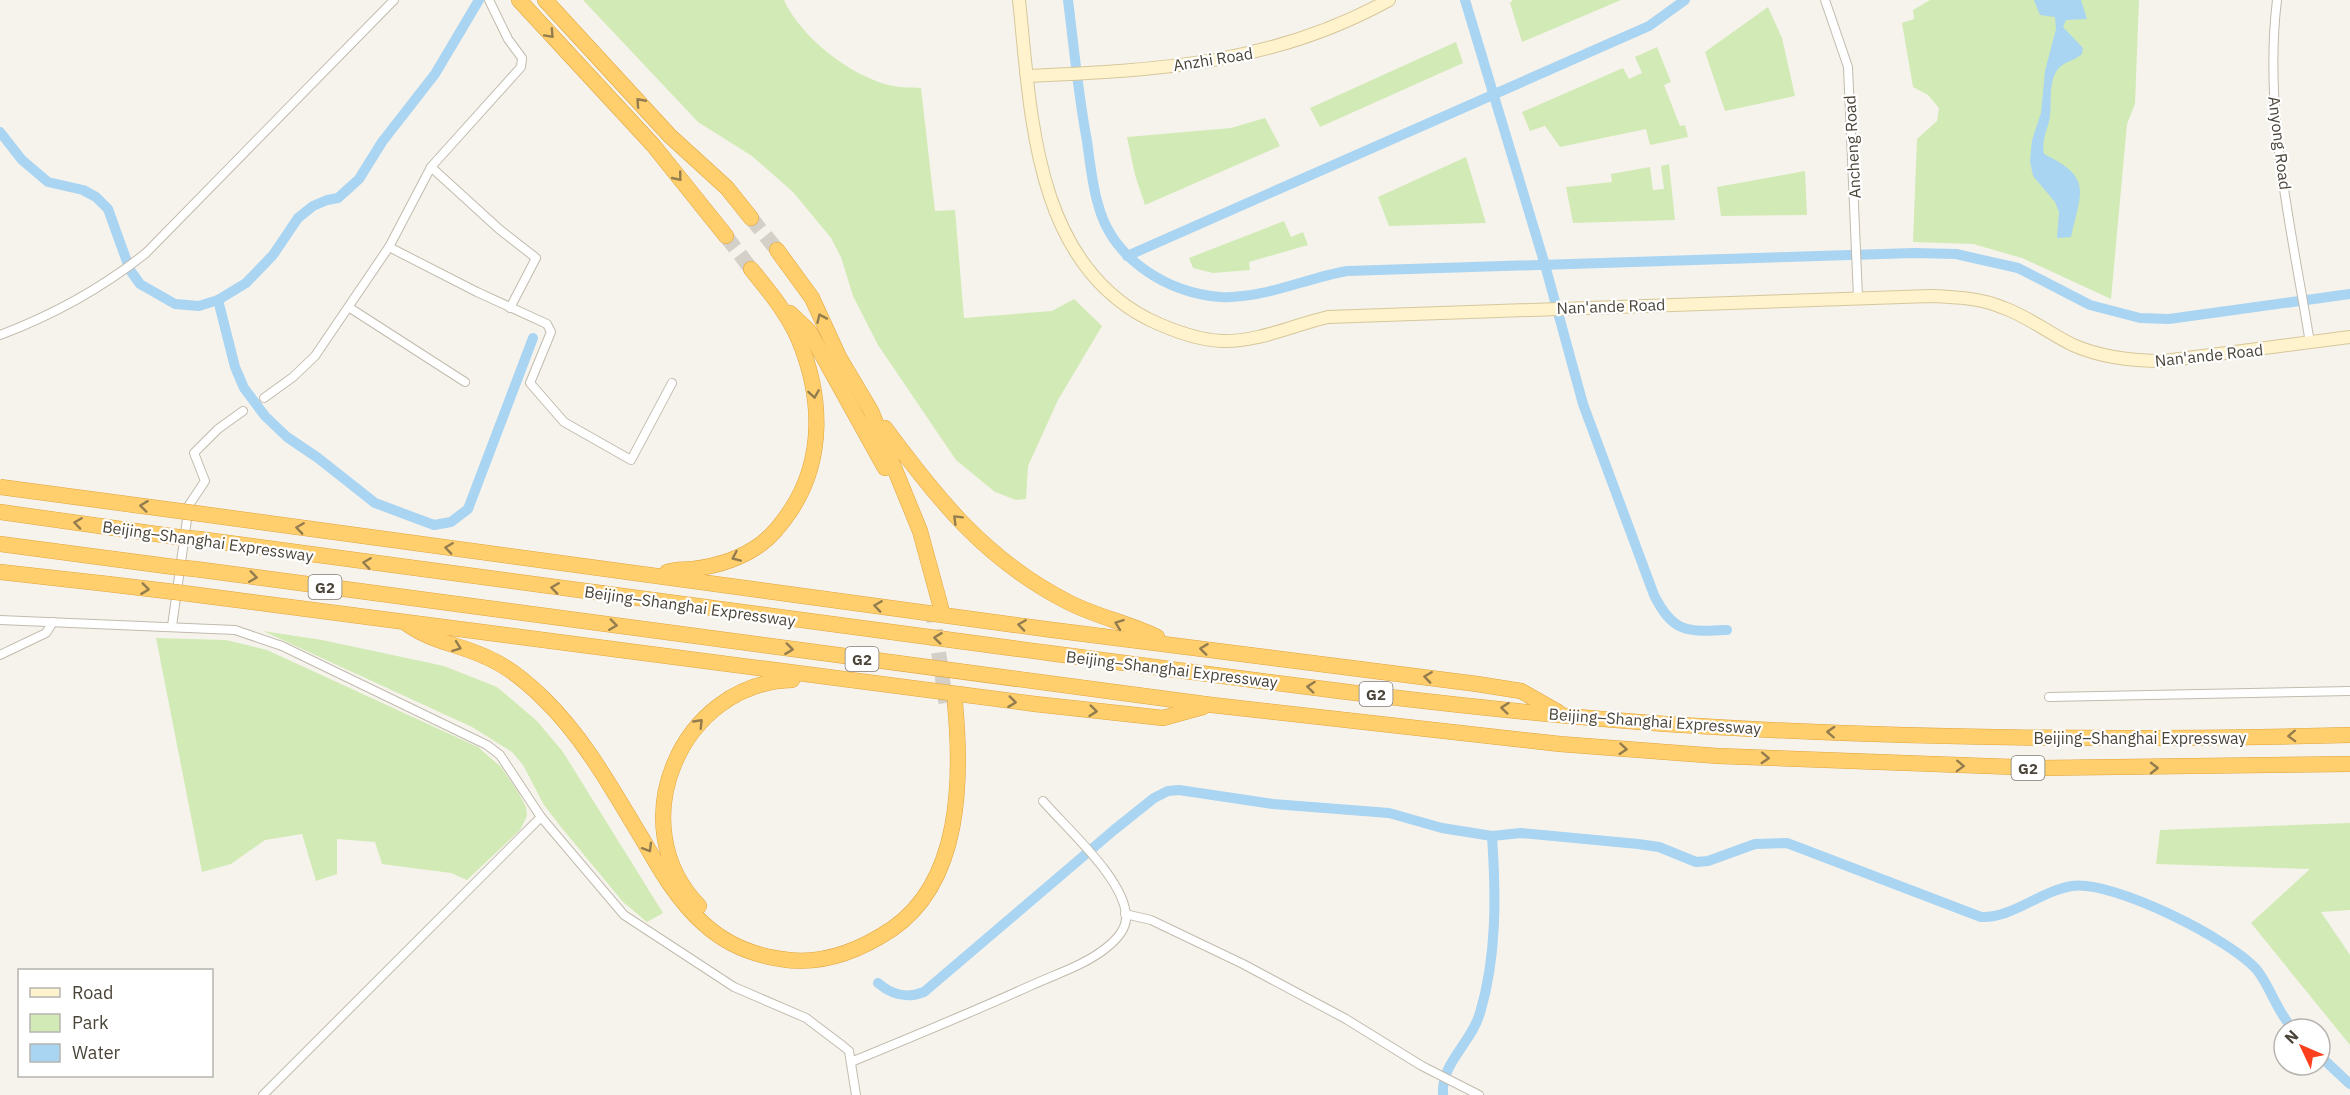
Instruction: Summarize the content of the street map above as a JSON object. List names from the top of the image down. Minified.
{"streets":{"highway":["Beijing–Shanghai Expressway","G2"],"street":["Anzhi Road","Anyong Road","Ancheng Road","Nan'ande Road"]},"crossings":[["Anzhi Road","Nan'ande Road"],["Anyong Road","Nan'ande Road"],["Ancheng Road","Nan'ande Road"]],"legend":["Road","Park","Water"],"north":"top left"}
